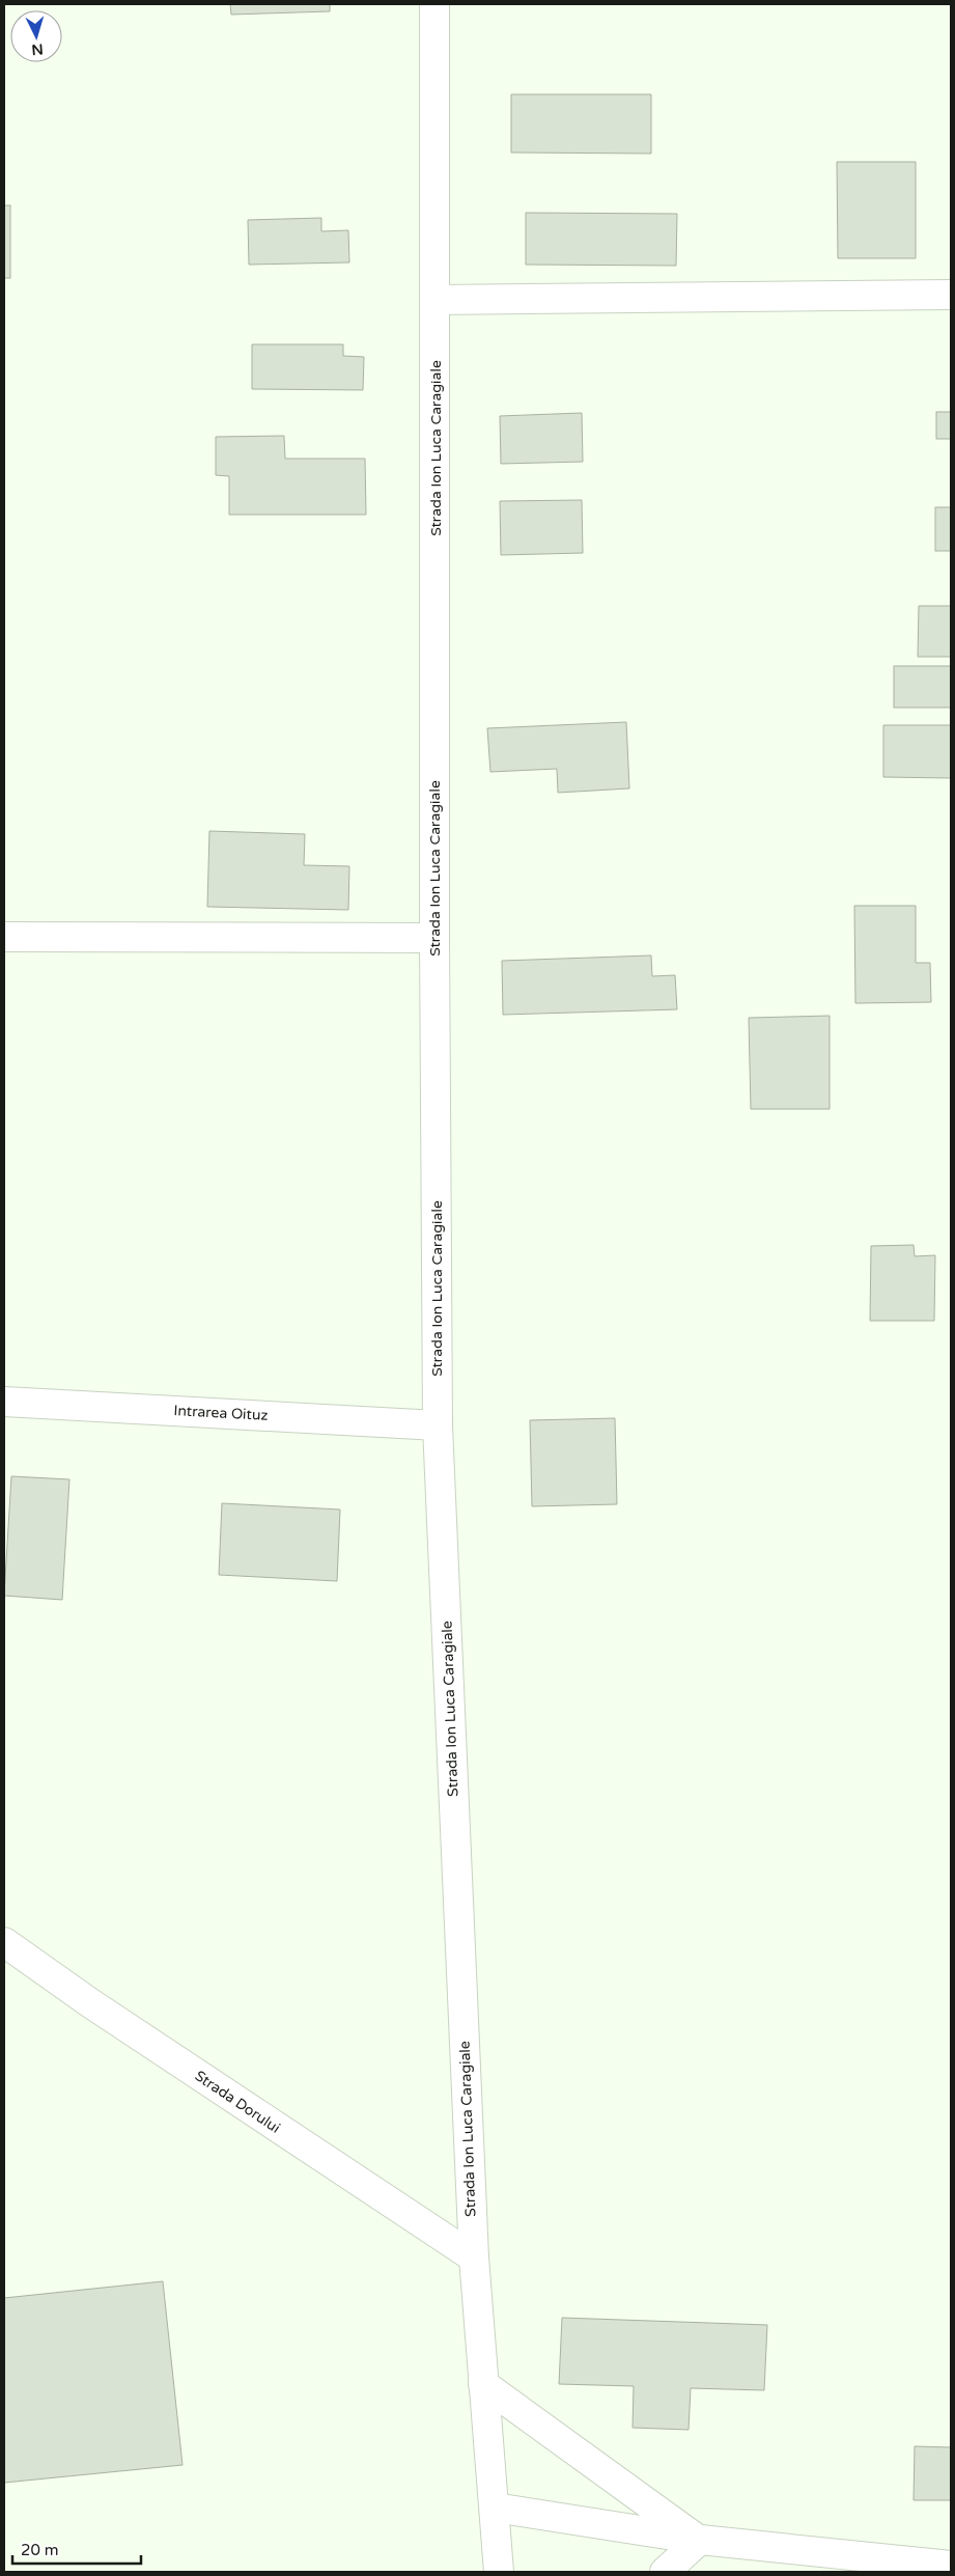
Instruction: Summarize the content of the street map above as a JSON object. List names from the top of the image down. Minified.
{"streets":{"street":["Strada Ion Luca Caragiale","Intrarea Oituz","Strada Dorului"]},"crossings":[["Strada Ion Luca Caragiale","Intrarea Oituz"],["Strada Ion Luca Caragiale","Strada Dorului"]],"scale_bar":"20 m","north":"bottom"}
